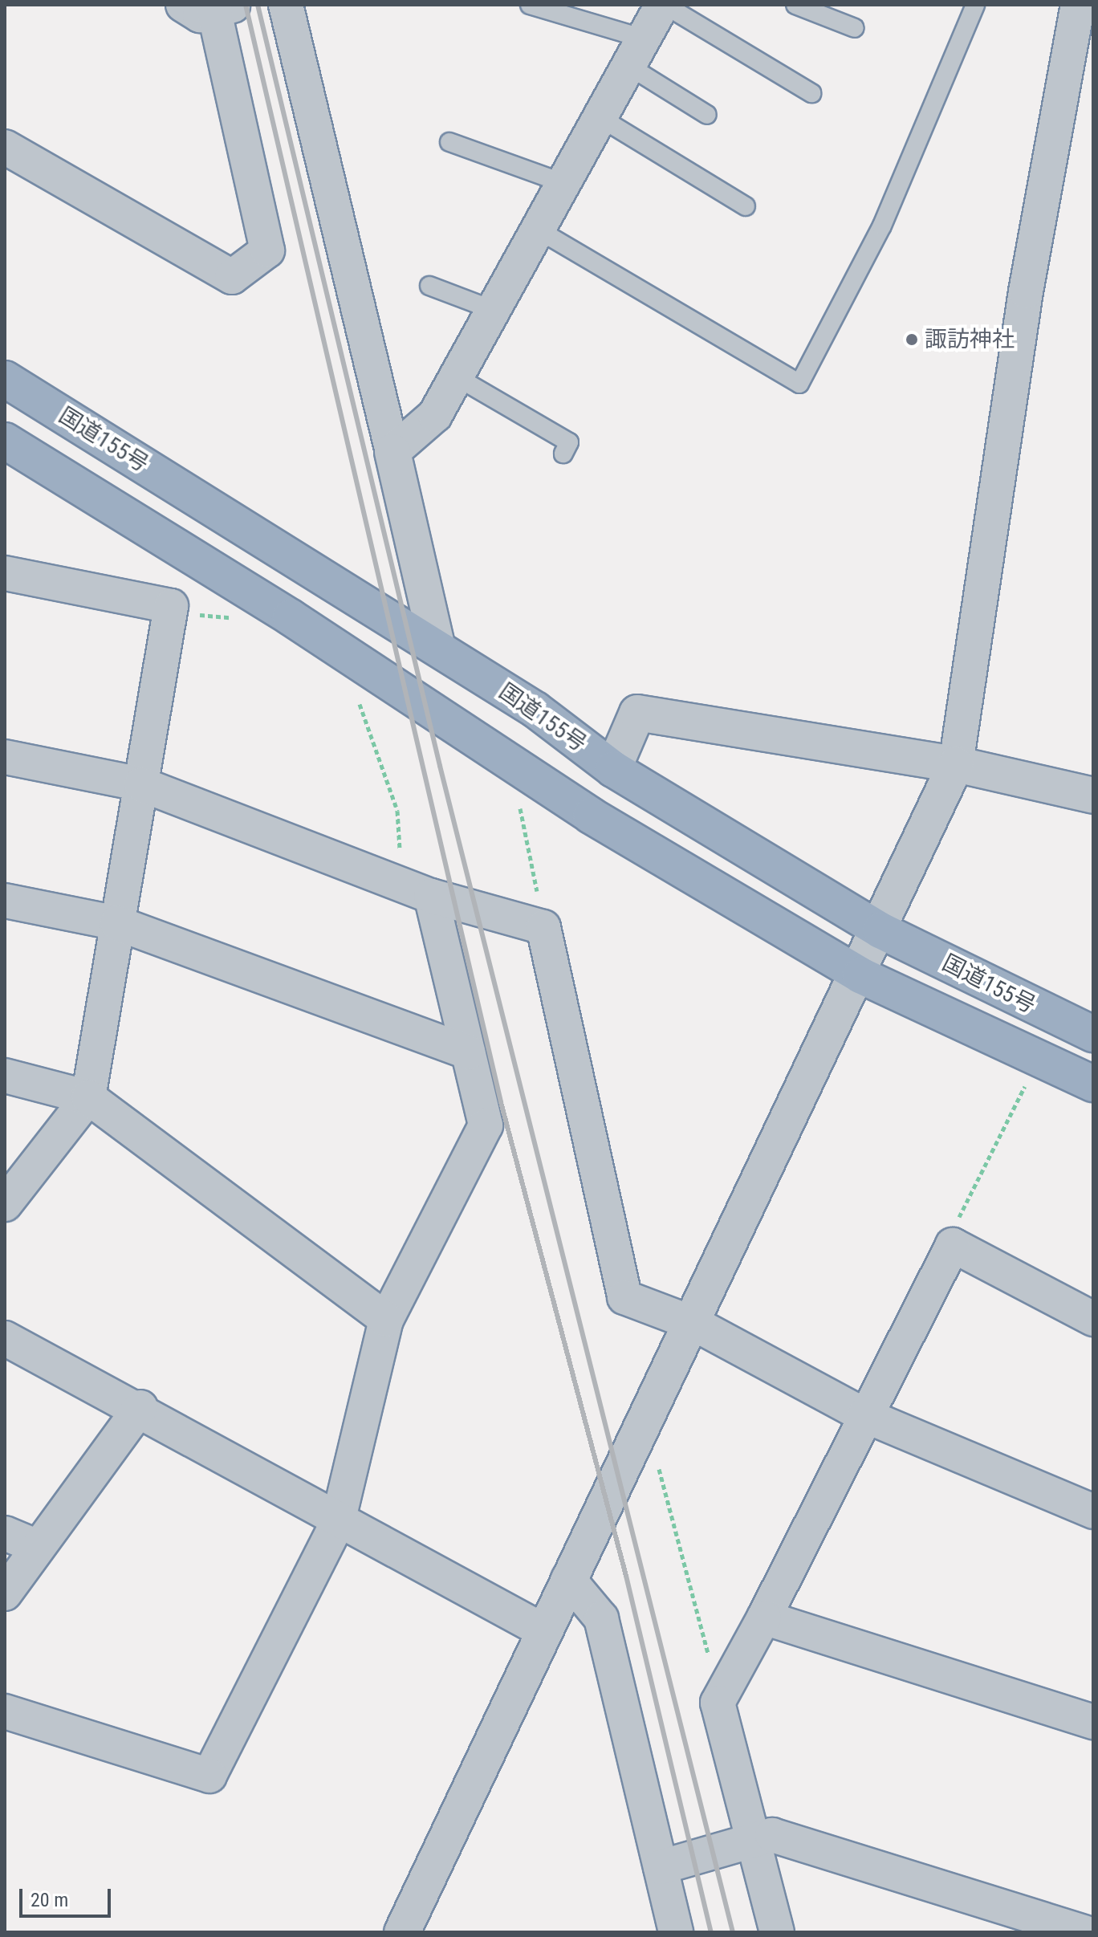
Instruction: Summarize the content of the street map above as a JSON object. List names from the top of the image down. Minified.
{"streets":{"highway":["国道155号"]},"places":["諏訪神社"],"scale_bar":"20 m"}
